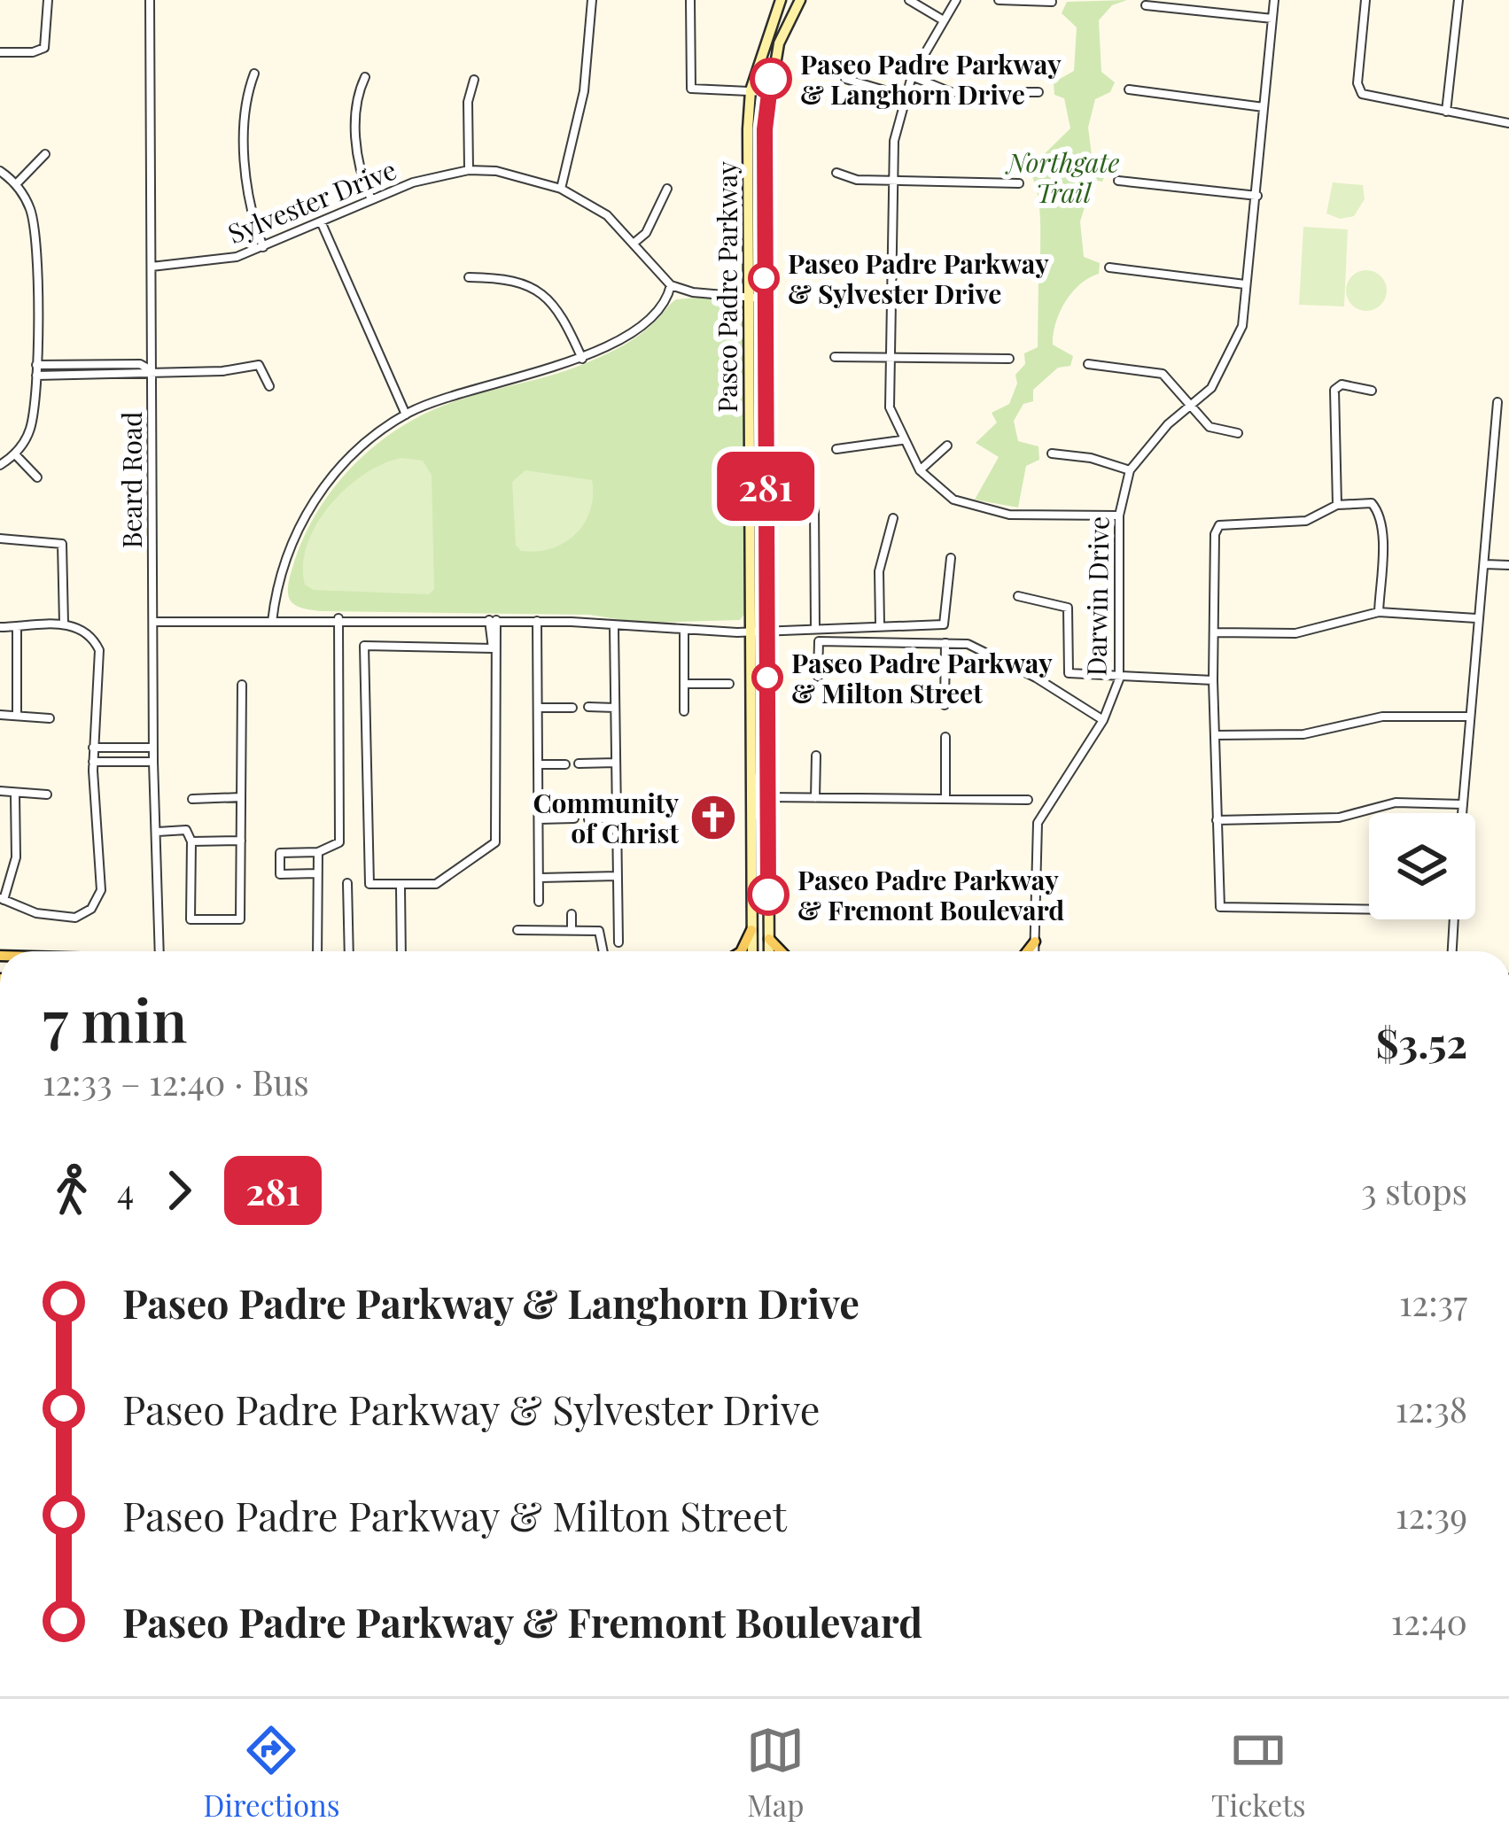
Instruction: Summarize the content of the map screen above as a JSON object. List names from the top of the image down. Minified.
{"streets":{"main road":["Paseo Padre Parkway"],"street":["Sylvester Drive","Beard Road","Darwin Drive"]},"crossings":[["Sylvester Drive","Beard Road"]],"parks":["Northgate Trail"],"places":{"other":["Paseo Padre Parkway & Langhorn Drive","Paseo Padre Parkway & Sylvester Drive","Paseo Padre Parkway & Milton Street","Paseo Padre Parkway & Fremont Boulevard"],"church":["Community of Christ"]},"lines":["bus line 281"],"page":{"on_map":"281","heading":["7 min","12:33 – 12:40 · Bus","$3.52"],"legs":["4","281","3 stops"],"list":[{"name":"Paseo Padre Parkway & Langhorn Drive","value":"12:37"},{"name":"Paseo Padre Parkway & Sylvester Drive","value":"12:38"},{"name":"Paseo Padre Parkway & Milton Street","value":"12:39"},{"name":"Paseo Padre Parkway & Fremont Boulevard","value":"12:40"}],"tabs":["Directions","Map","Tickets"]}}
